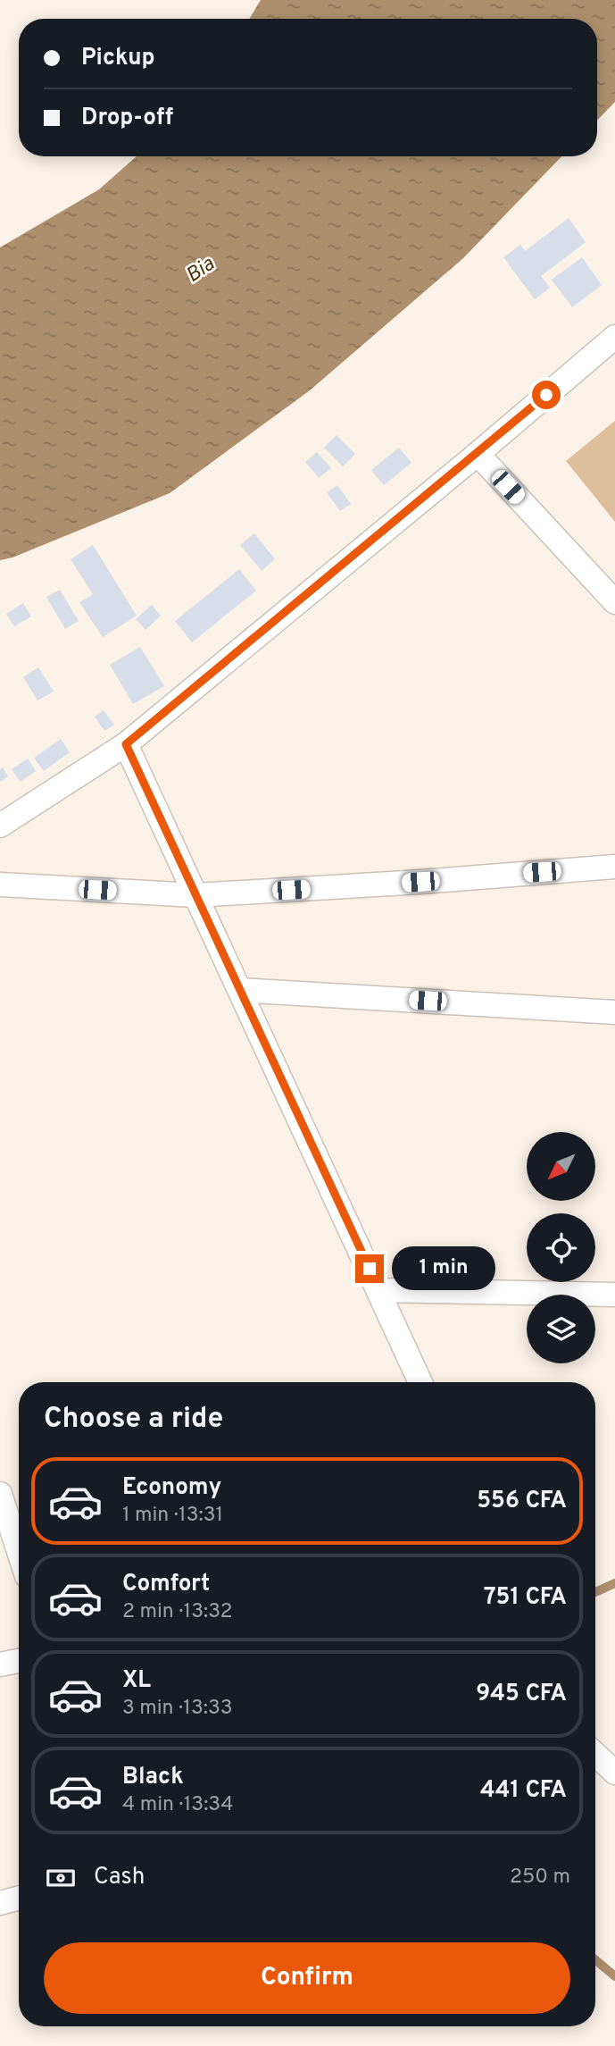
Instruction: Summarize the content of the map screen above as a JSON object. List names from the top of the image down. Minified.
{"water":["Bia"],"north":"bottom left","page":{"banner":["Pickup","Drop-off"],"bubble":"1 min","heading":"Choose a ride","list":[{"name":"Economy","note":"1 min · 13:31","value":"556 CFA"},{"name":"Comfort","note":"2 min · 13:32","value":"751 CFA"},{"name":"XL","note":"3 min · 13:33","value":"945 CFA"},{"name":"Black","note":"4 min · 13:34","value":"441 CFA"}],"pay":["Cash","250 m"],"buttons":"Confirm"}}
